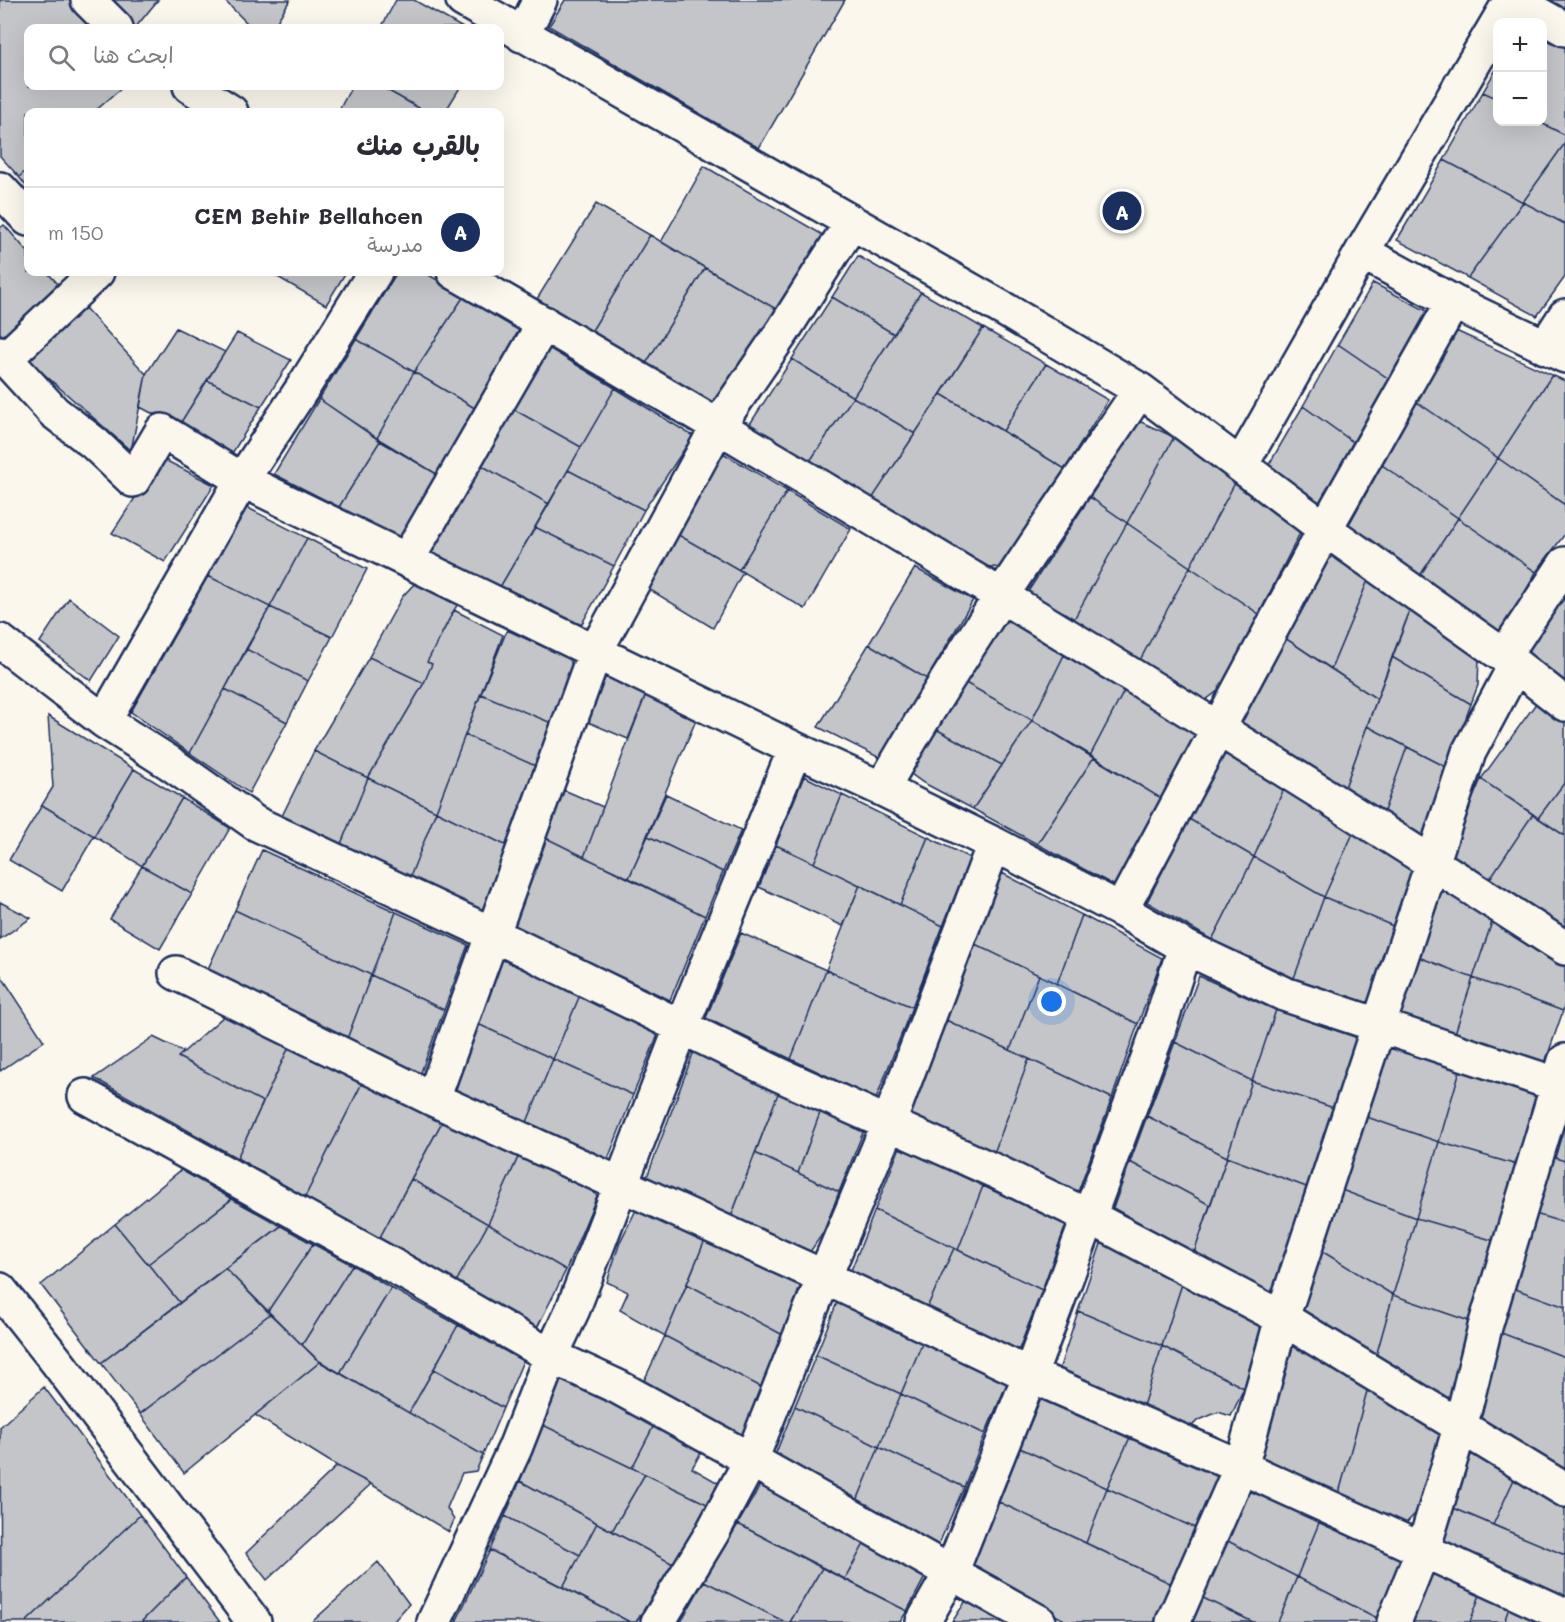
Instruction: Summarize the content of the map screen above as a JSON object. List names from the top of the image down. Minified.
{"page":{"map_buttons":["+","−"],"search":"ابحث هنا","heading":"بالقرب منك","list":[{"mark":"A","name":"CEM Behir Bellahcen","note":"مدرسة","value":"150 m"}],"pins":"A"}}
